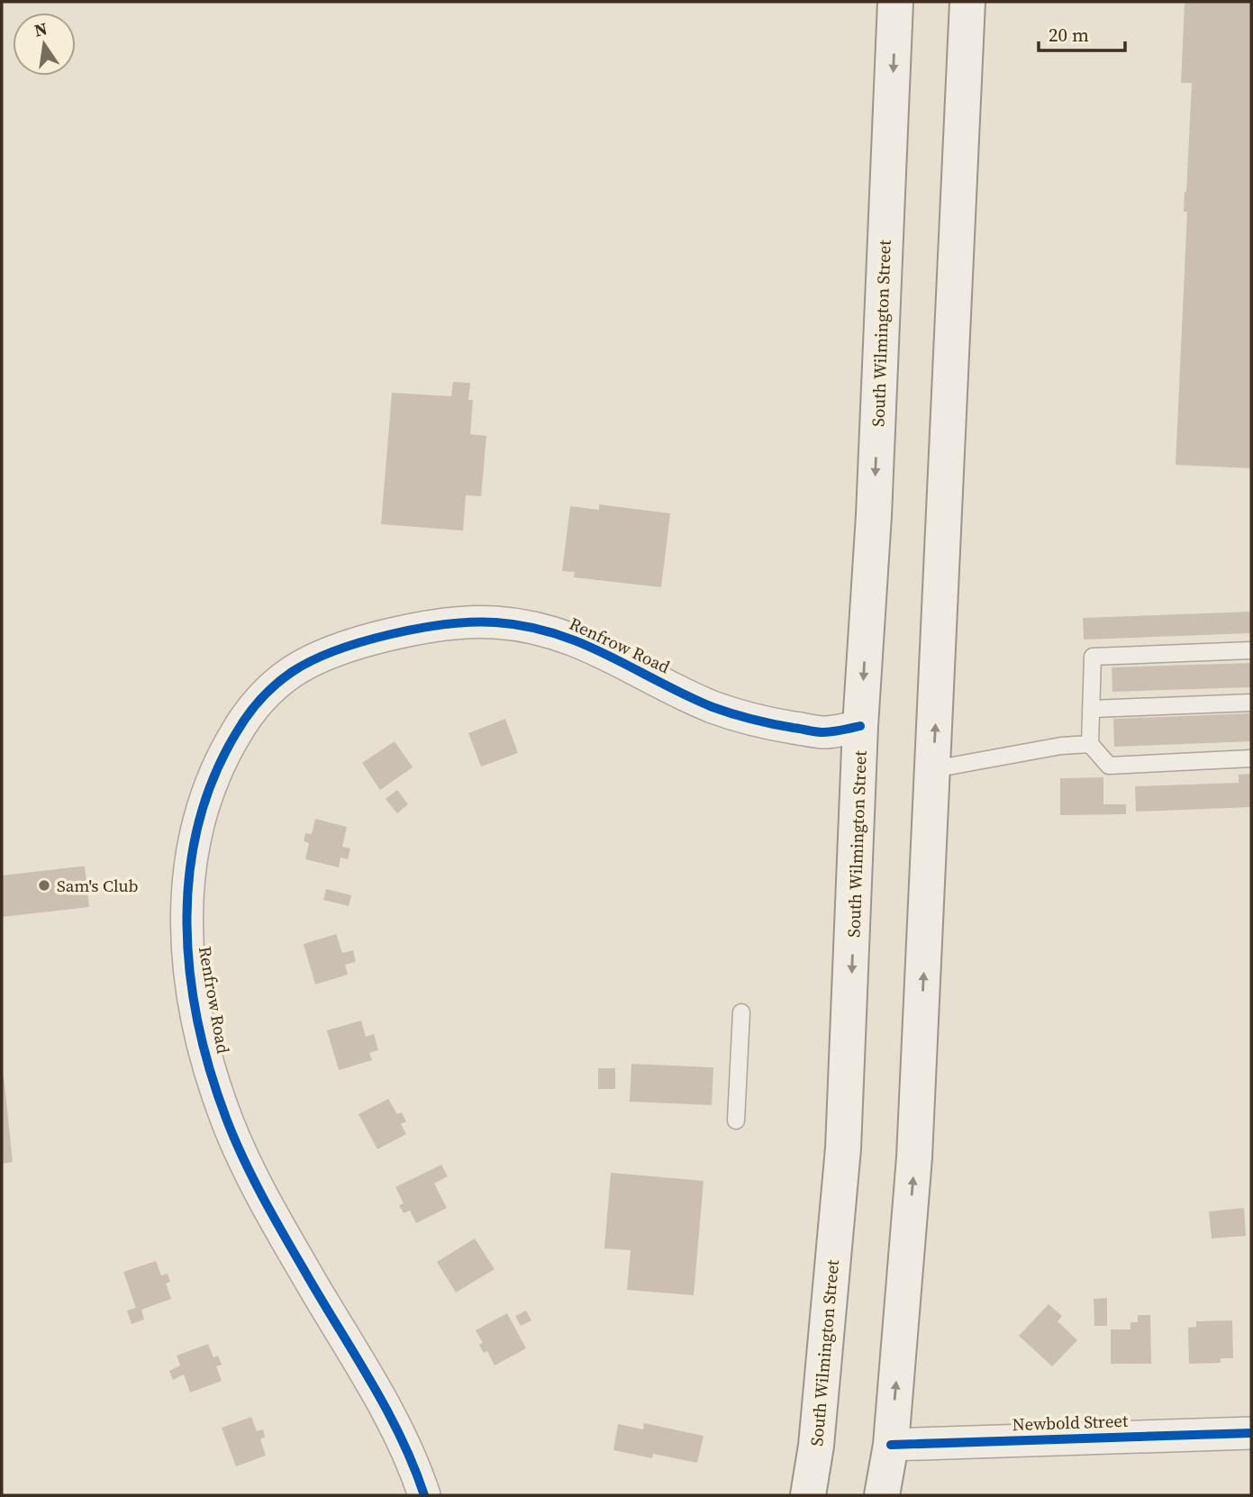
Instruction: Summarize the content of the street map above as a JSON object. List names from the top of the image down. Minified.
{"streets":{"main road":["South Wilmington Street"],"street":["Renfrow Road","Newbold Street"]},"crossings":[["South Wilmington Street","Renfrow Road"]],"places":["Sam's Club"],"scale_bar":"20 m","north":"top"}
